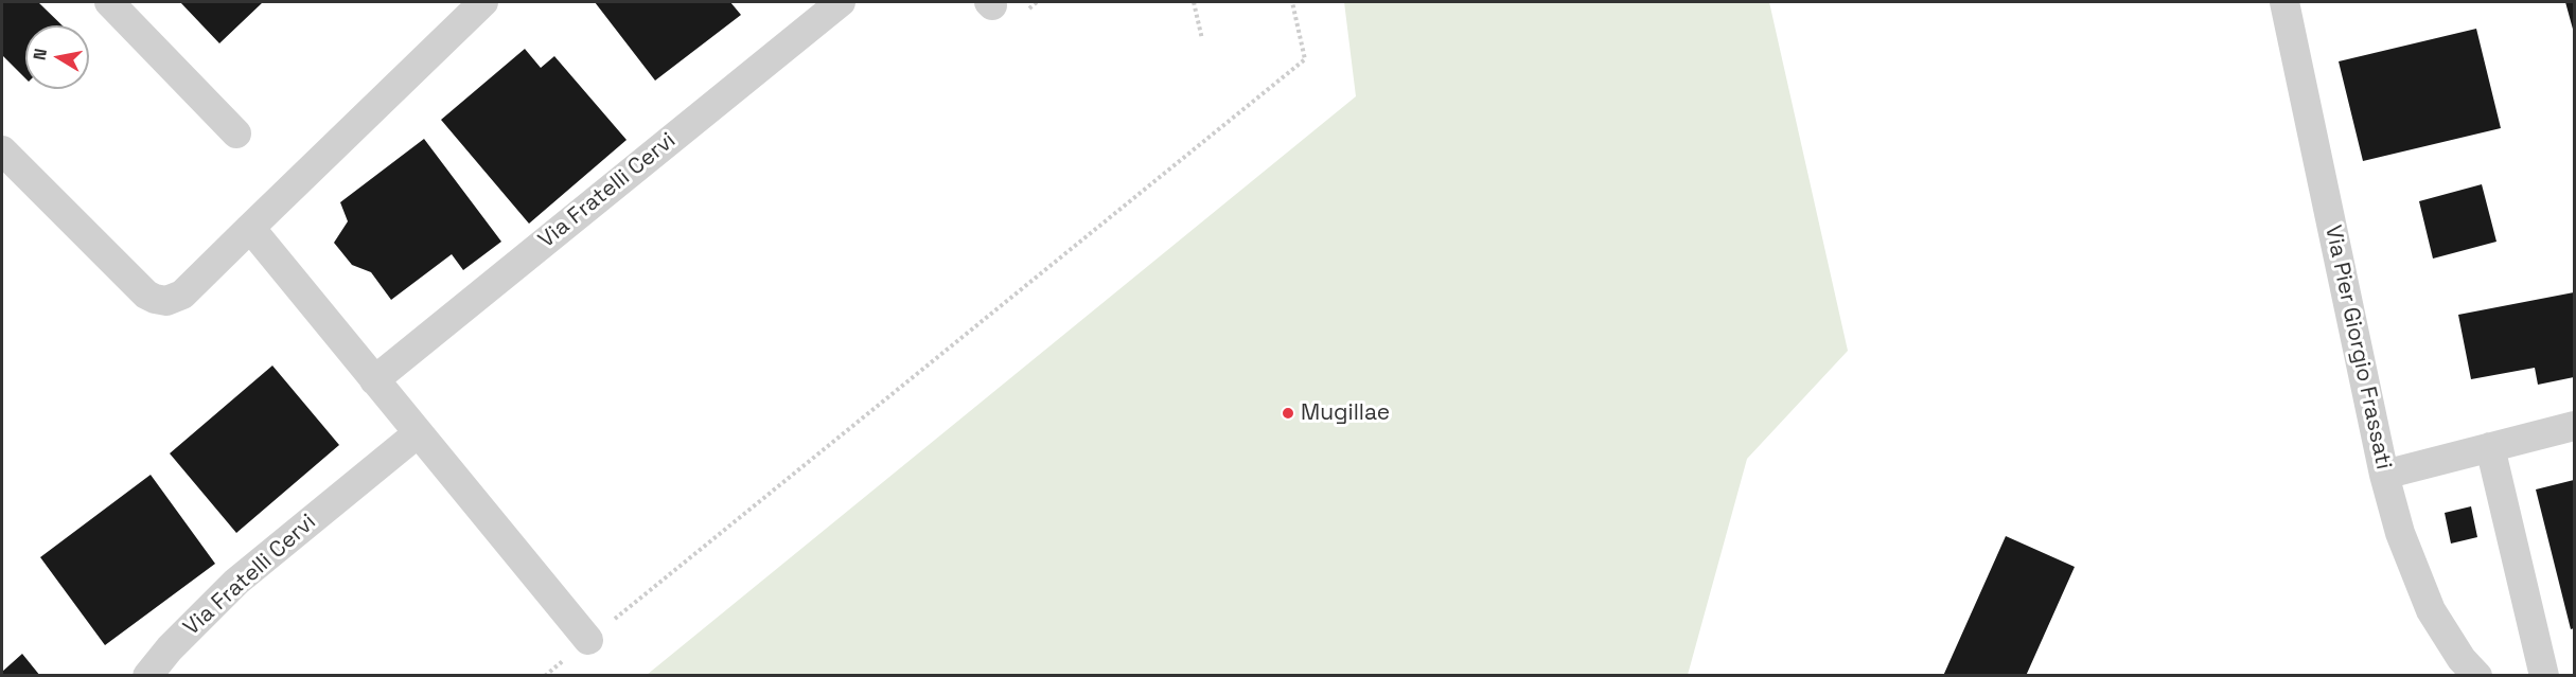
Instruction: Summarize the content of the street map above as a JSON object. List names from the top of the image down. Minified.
{"streets":{"street":["Via Fratelli Cervi","Via Pier Giorgio Frassati"]},"places":["Mugillae"],"north":"left"}
